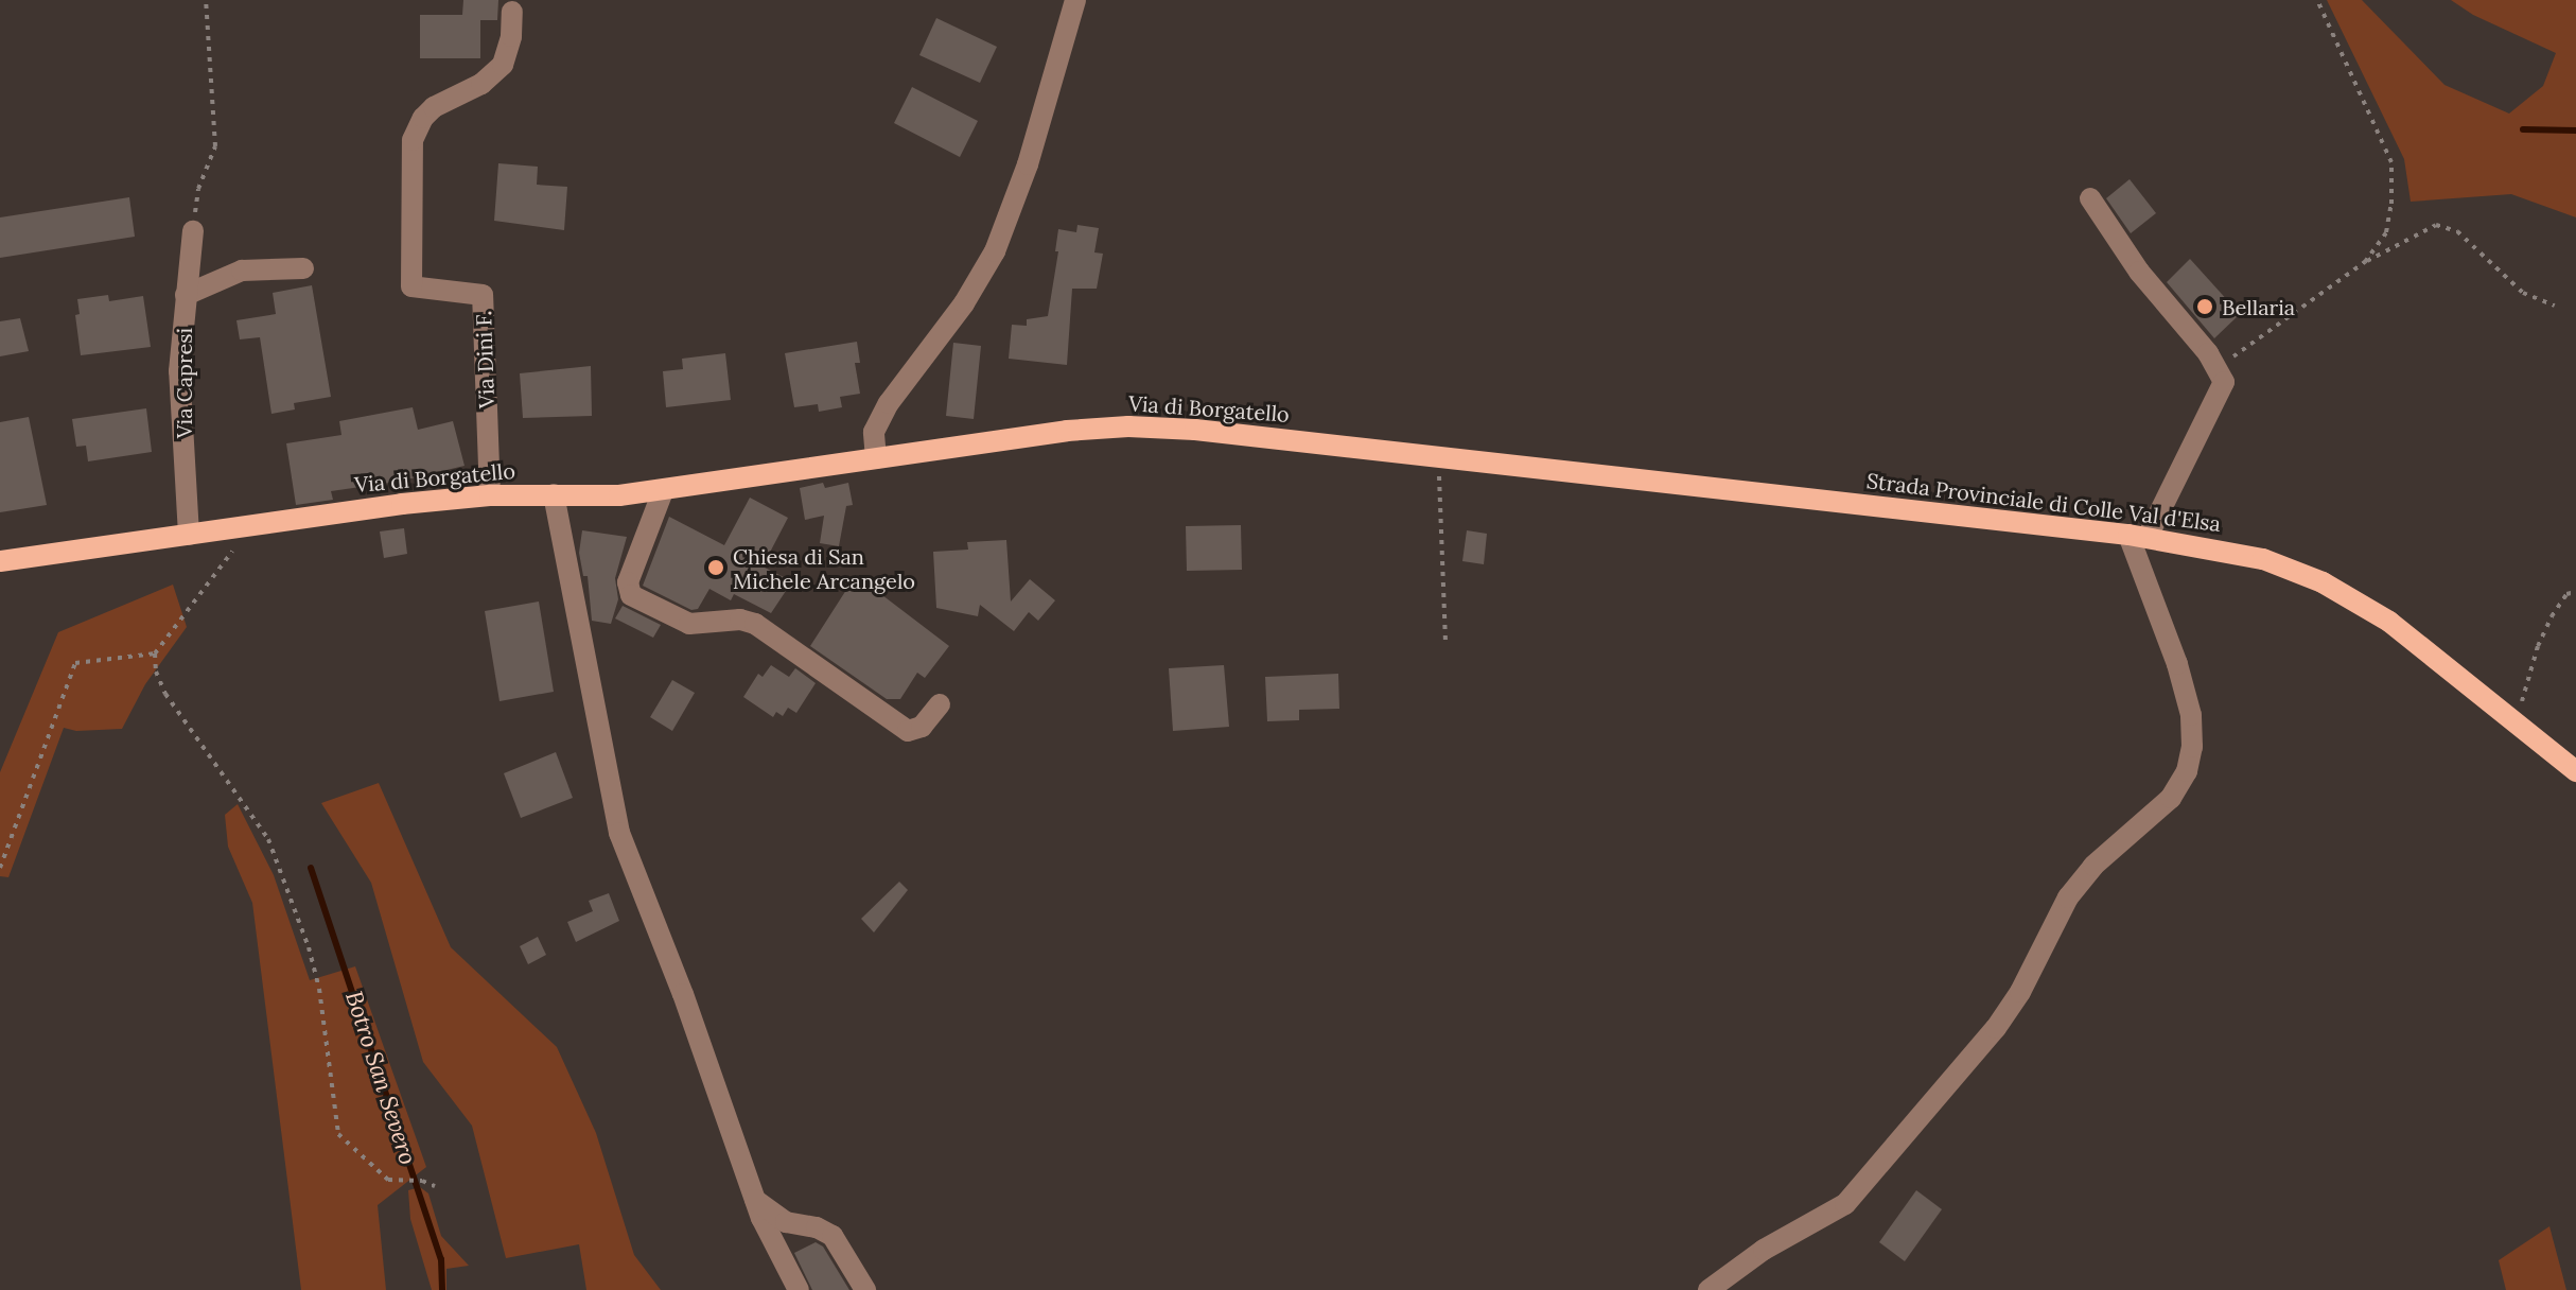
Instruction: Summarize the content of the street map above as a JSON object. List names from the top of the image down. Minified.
{"streets":{"main road":["Via di Borgatello","Strada Provinciale di Colle Val d'Elsa"],"street":["Via Dini F.","Via Capresi"]},"crossings":[["Via Dini F.","Via di Borgatello"],["Via Capresi","Via di Borgatello"],["Via di Borgatello","Strada Provinciale di Colle Val d'Elsa"]],"water":["Botro San Severo"],"places":["Bellaria","Chiesa di San Michele Arcangelo"]}
